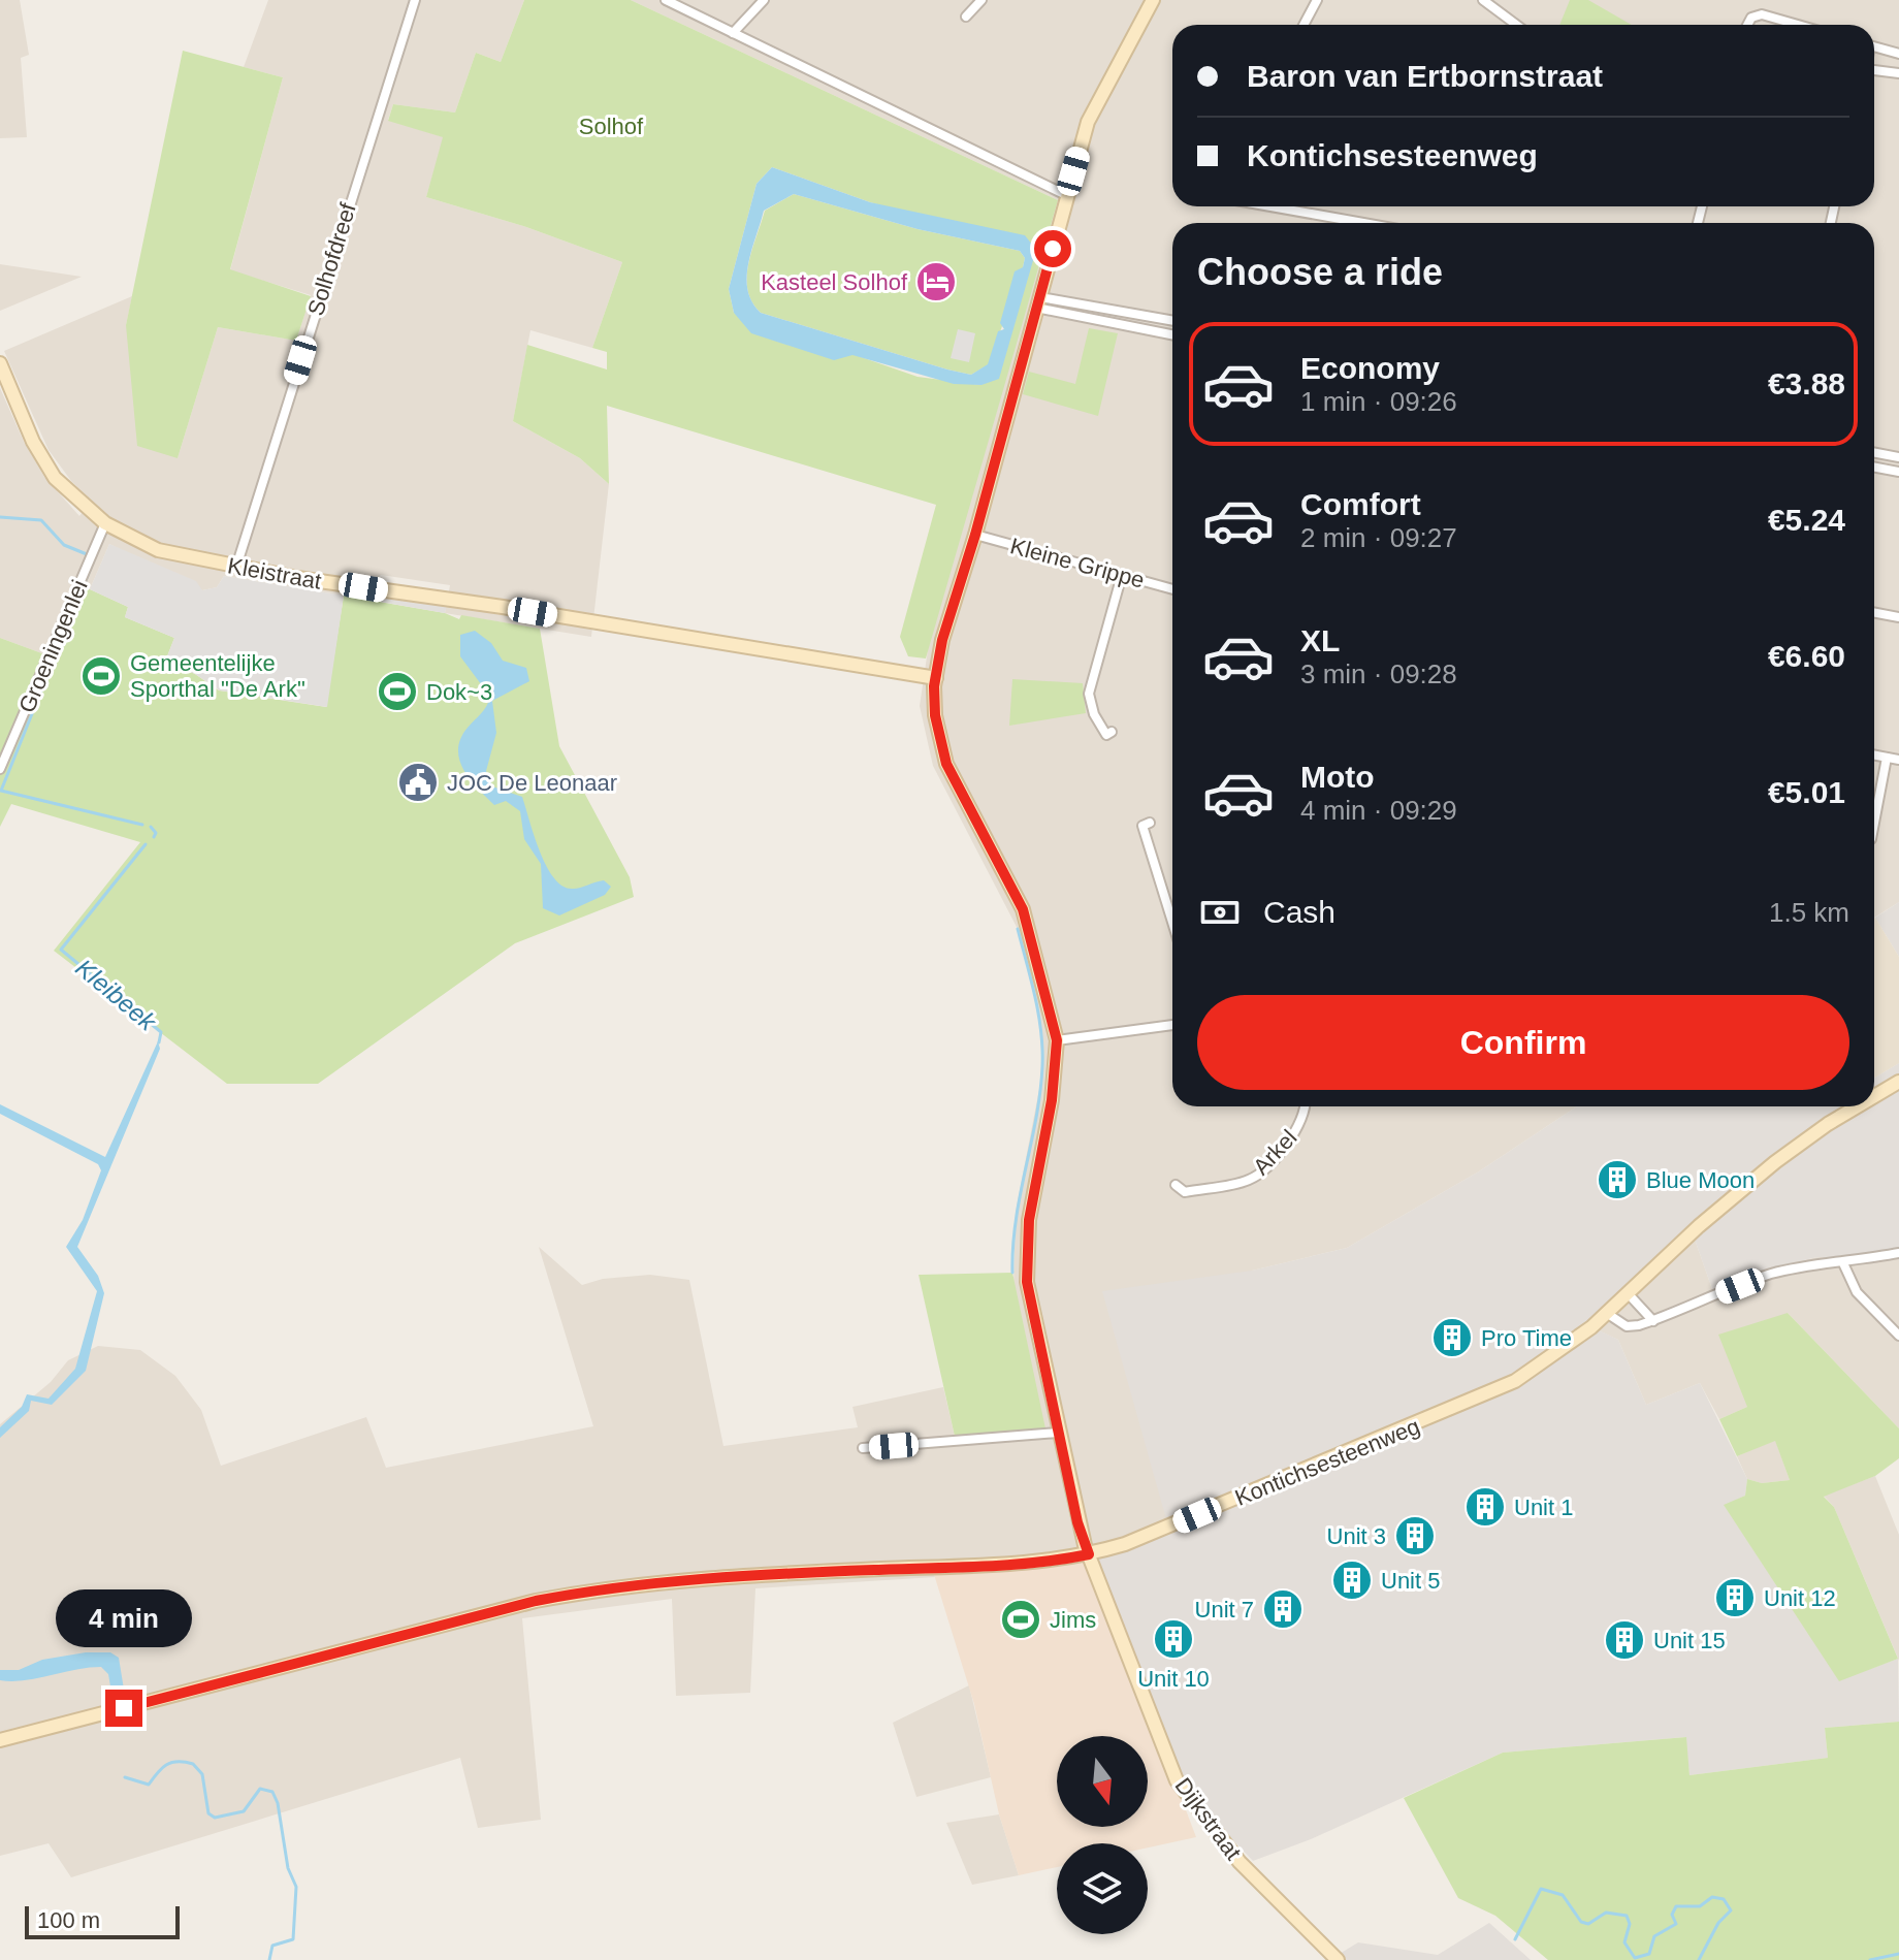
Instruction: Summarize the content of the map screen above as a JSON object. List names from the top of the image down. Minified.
{"streets":{"street":["Solhofdreef","Kleine Grippe","Kleistraat","Groeningenlei","Arkel","Kontichsesteenweg","Dijkstraat"]},"crossings":[["Solhofdreef","Kleistraat"],["Kleine Grippe","Dijkstraat"],["Kleistraat","Groeningenlei"],["Kleistraat","Dijkstraat"],["Kontichsesteenweg","Dijkstraat"]],"water":["Kleibeek"],"parks":["Solhof"],"places":{"hotel":["Kasteel Solhof"],"sports":["Gemeentelijke Sporthal \"De Ark\"","Dok~3","Jims"],"public building":["JOC De Leonaar"],"building":["Blue Moon","Pro Time","Unit 1","Unit 3","Unit 5","Unit 12","Unit 7","Unit 10","Unit 15"]},"scale_bar":"100 m","north":"bottom","page":{"banner":["Baron van Ertbornstraat","Kontichsesteenweg"],"heading":"Choose a ride","list":[{"name":"Economy","note":"1 min · 09:26","value":"€3.88"},{"name":"Comfort","note":"2 min · 09:27","value":"€5.24"},{"name":"XL","note":"3 min · 09:28","value":"€6.60"},{"name":"Moto","note":"4 min · 09:29","value":"€5.01"}],"pay":["Cash","1.5 km"],"buttons":"Confirm","bubble":"4 min","scale":"100 m"}}
